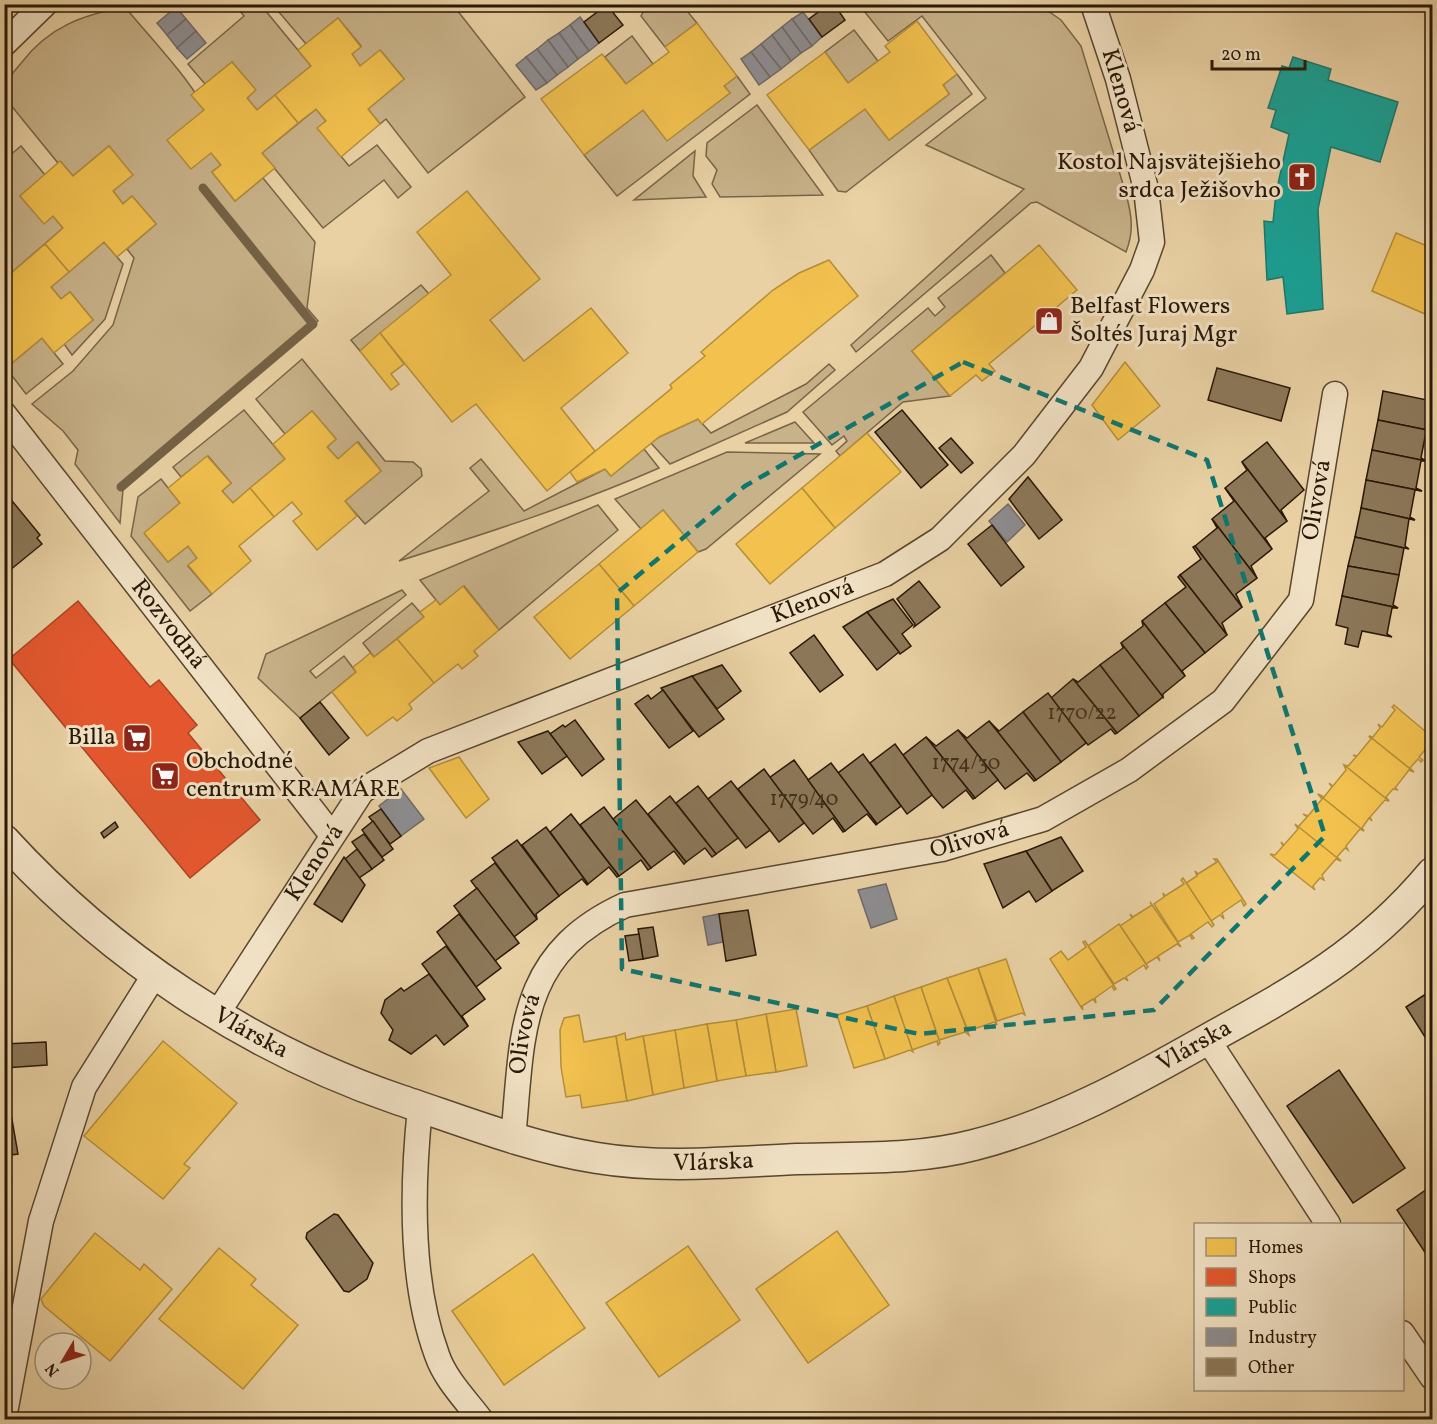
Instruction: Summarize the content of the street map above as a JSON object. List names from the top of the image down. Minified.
{"streets":{"street":["Klenová","Olivová","Rozvodná","Vlárska"]},"crossings":[["Klenová","Rozvodná"],["Klenová","Vlárska"],["Olivová","Vlárska"]],"places":{"church":["Kostol Najsvätejšieho srdca Ježišovho"],"shop":["Belfast Flowers Šoltés Juraj Mgr"],"supermarket":["Billa","Obchodné centrum KRAMÁRE"]},"house_numbers":["1770/22","1774/30","1779/40"],"legend":["Homes","Shops","Public","Industry","Other"],"scale_bar":"20 m","north":"bottom left"}
